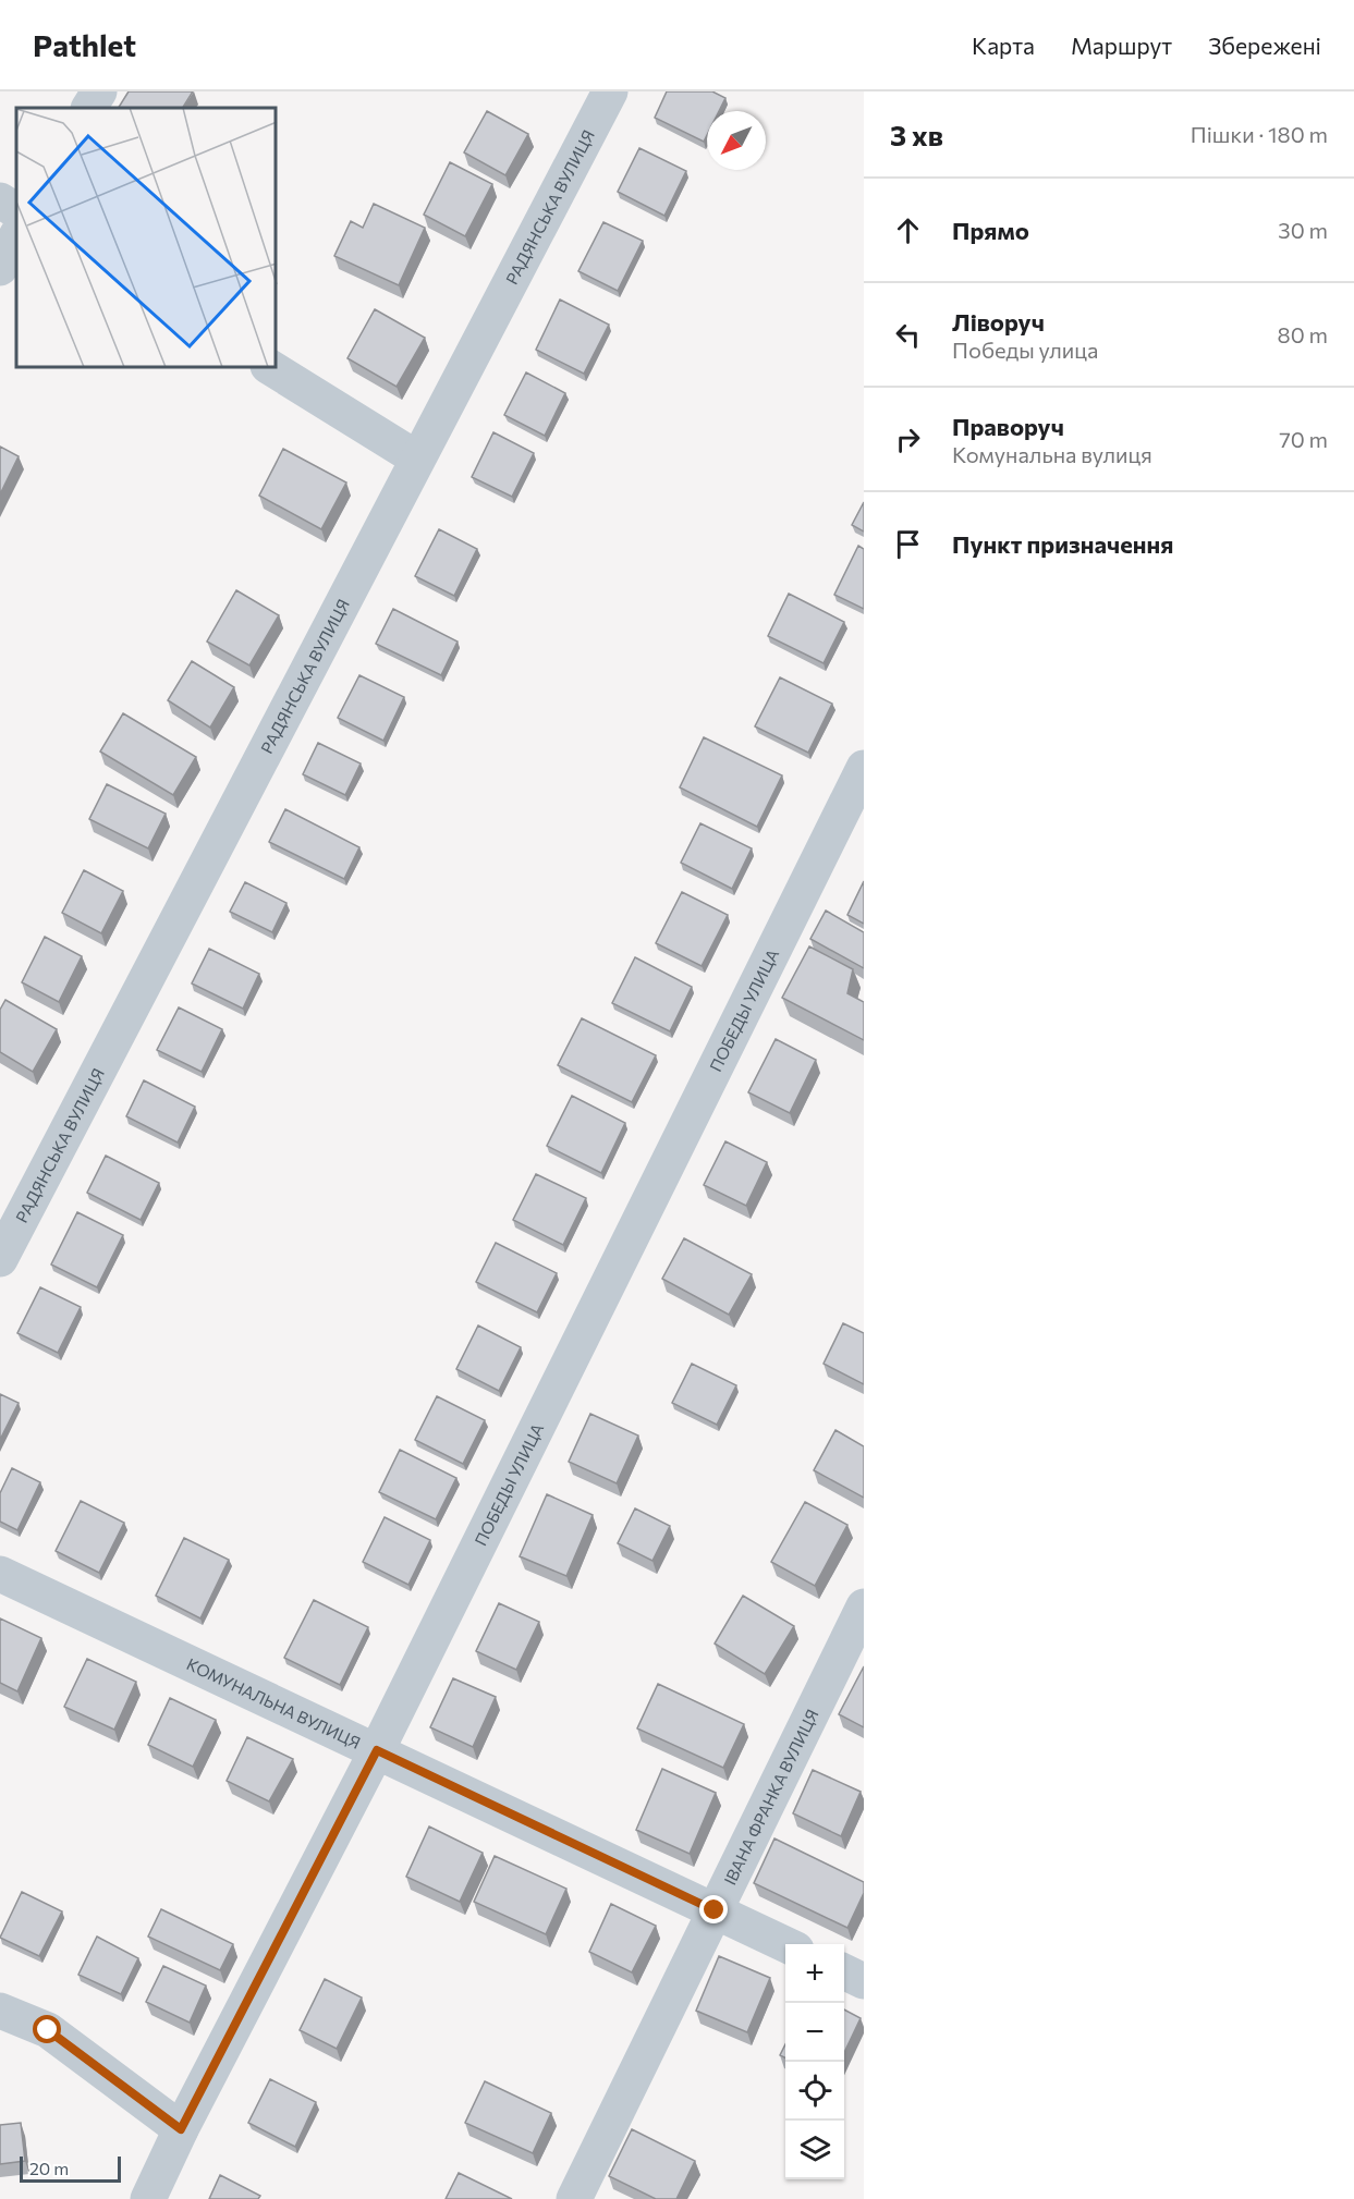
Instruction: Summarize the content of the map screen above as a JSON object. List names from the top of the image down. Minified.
{"streets":{"street":["РАДЯНСЬКА ВУЛИЦЯ","ПОБЕДЫ УЛИЦА","КОМУНАЛЬНА ВУЛИЦЯ","ІВАНА ФРАНКА ВУЛИЦЯ"]},"crossings":[["ПОБЕДЫ УЛИЦА","КОМУНАЛЬНА ВУЛИЦЯ"],["КОМУНАЛЬНА ВУЛИЦЯ","ІВАНА ФРАНКА ВУЛИЦЯ"]],"scale_bar":"20 m","north":"bottom left","page":{"header":"Pathlet","nav":["Карта","Маршрут","Збережені"],"heading":["3 хв","Пішки · 180 m"],"list":[["Прямо","30 m"],["Ліворуч","Победы улица","80 m"],["Праворуч","Комунальна вулиця","70 m"],"Пункт призначення"],"map_buttons":["+","−"],"scale":"20 m"}}
